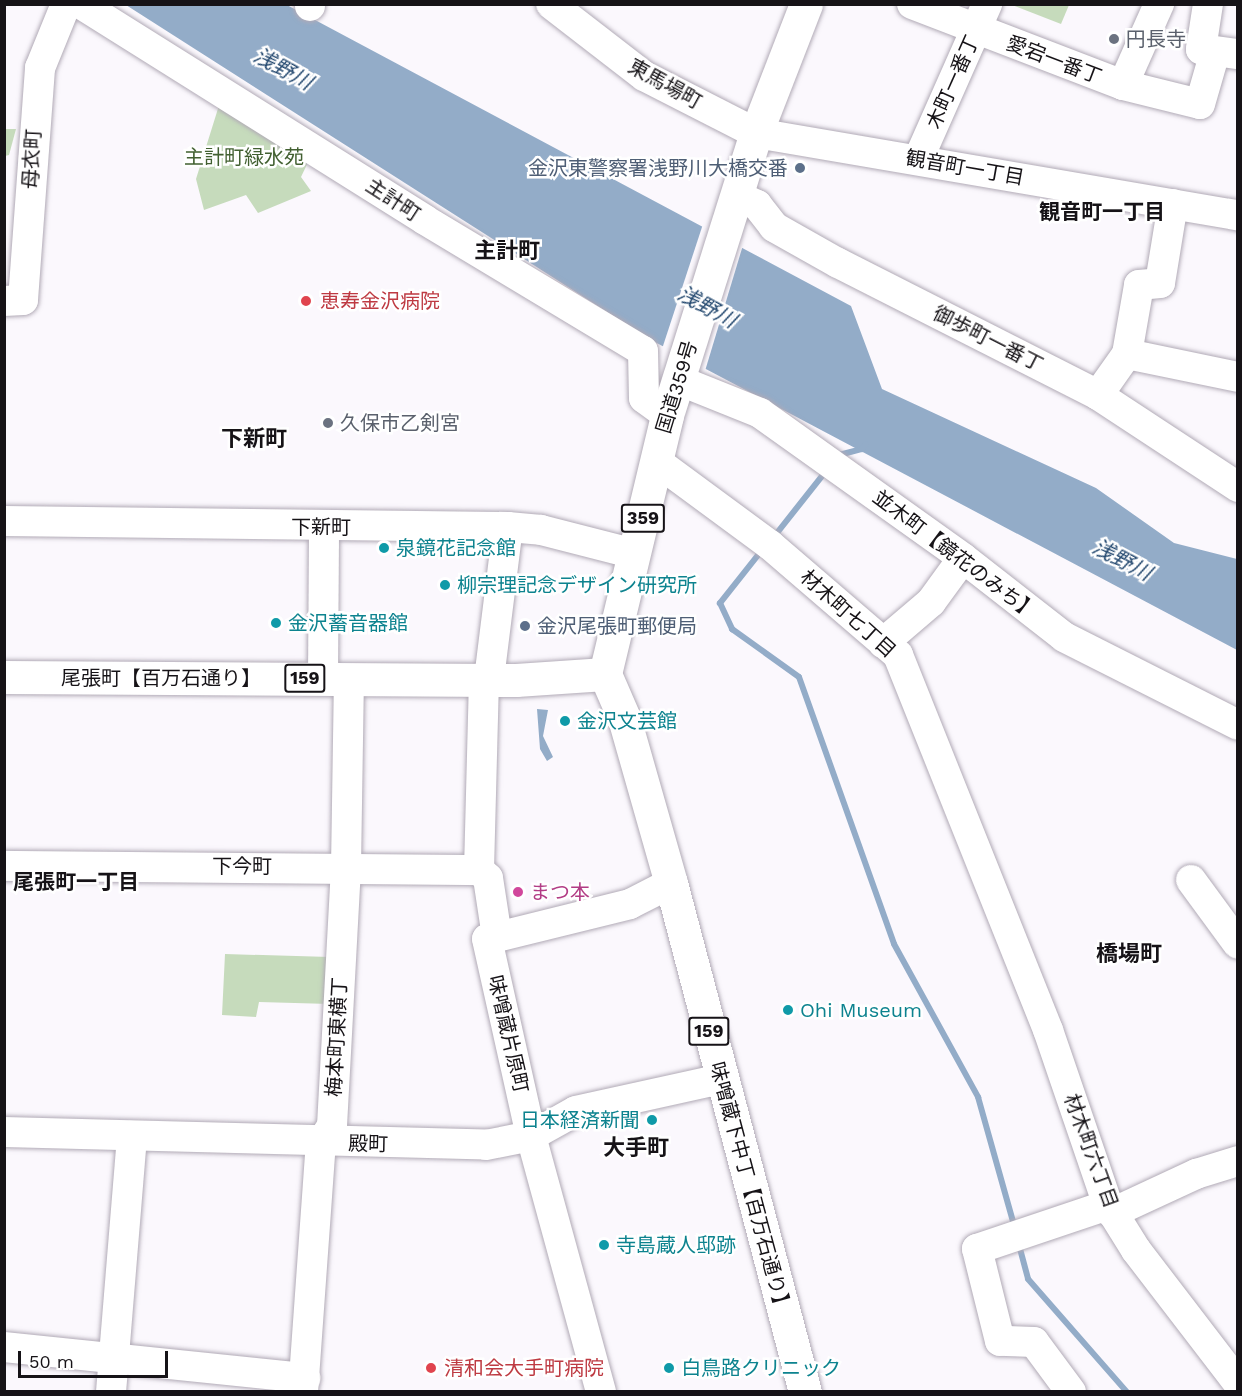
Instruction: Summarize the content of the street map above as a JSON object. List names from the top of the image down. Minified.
{"streets":{"highway":["国道359号","359","尾張町【百万石通り】","159","味噌蔵下中丁【百万石通り】"],"street":["愛宕一番丁","木町一番丁","東馬場町","母衣町","観音町一丁目","主計町","御歩町一番丁","下新町","並木町【鏡花のみち】","材木町七丁目","下今町","味噌蔵片原町","梅本町東横丁","殿町","材木町六丁目"]},"crossings":[["愛宕一番丁","木町一番丁"],["木町一番丁","観音町一丁目"],["東馬場町","観音町一丁目"],["東馬場町","国道359号"],["観音町一丁目","国道359号"],["主計町","国道359号"],["御歩町一番丁","国道359号"],["国道359号","下新町"],["国道359号","並木町【鏡花のみち】"],["国道359号","材木町七丁目"],["国道359号","尾張町【百万石通り】"],["国道359号","味噌蔵下中丁【百万石通り】"],["下新町","味噌蔵片原町"],["下新町","梅本町東横丁"],["材木町七丁目","材木町六丁目"],["尾張町【百万石通り】","味噌蔵片原町"],["尾張町【百万石通り】","梅本町東横丁"],["尾張町【百万石通り】","味噌蔵下中丁【百万石通り】"],["下今町","味噌蔵片原町"],["下今町","梅本町東横丁"],["味噌蔵片原町","殿町"],["梅本町東横丁","殿町"],["殿町","味噌蔵下中丁【百万石通り】"]],"districts":["観音町一丁目","主計町","下新町","尾張町一丁目","橋場町","大手町"],"water":["浅野川"],"parks":["主計町緑水苑"],"places":["円長寺","金沢東警察署浅野川大橋交番","恵寿金沢病院","久保市乙剣宮","泉鏡花記念館","柳宗理記念デザイン研究所","金沢蓄音器館","金沢尾張町郵便局","金沢文芸館","まつ本","Ohi Museum","日本経済新聞","寺島蔵人邸跡","清和会大手町病院","白鳥路クリニック"],"scale_bar":"50 m"}
